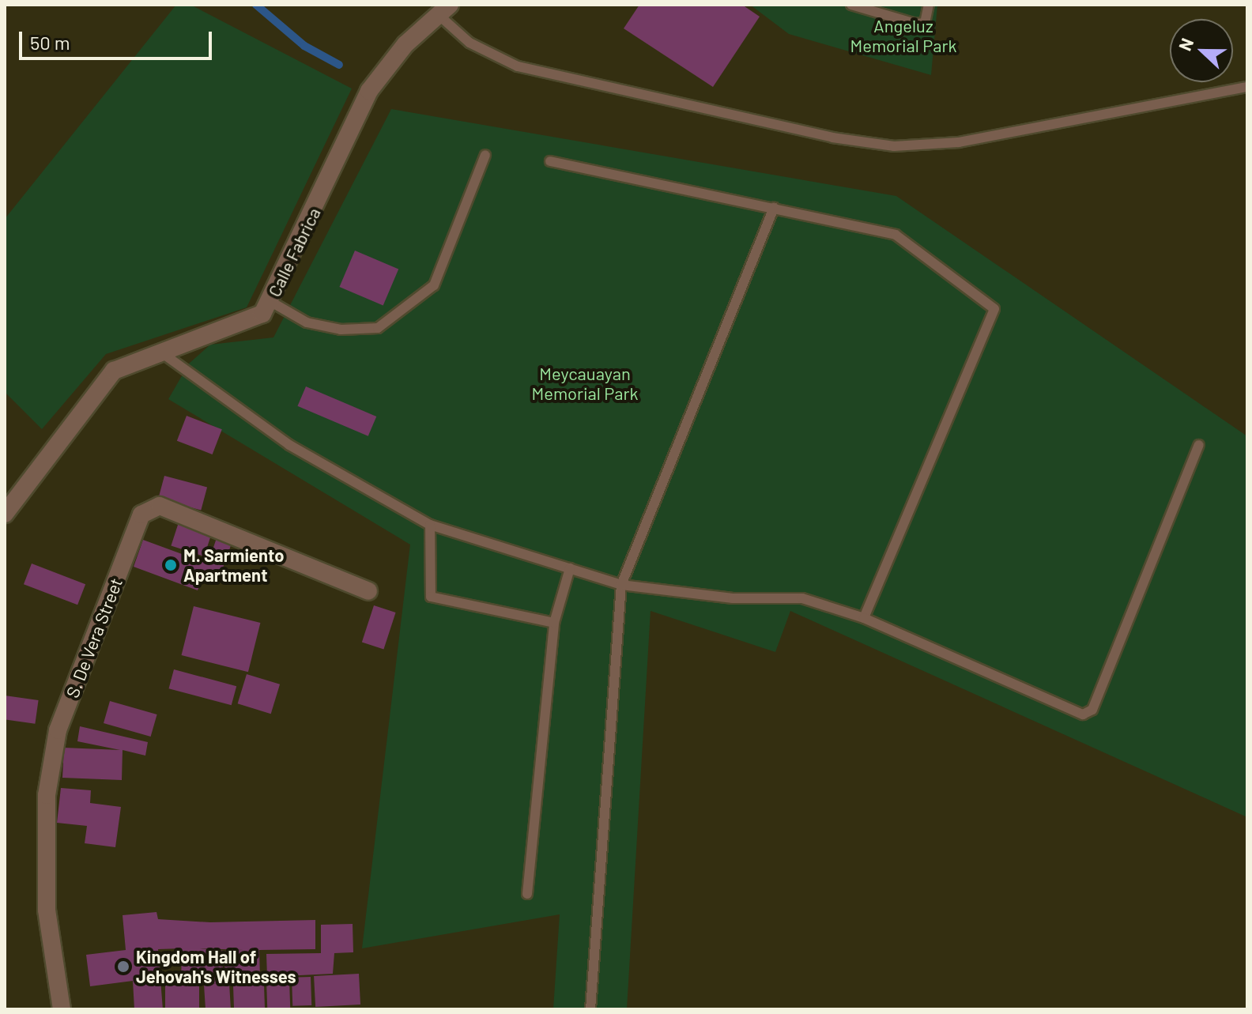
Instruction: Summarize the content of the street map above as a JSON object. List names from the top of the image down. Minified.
{"streets":{"street":["Calle Fabrica","S. De Vera Street"]},"parks":["Angeluz Memorial Park","Meycauayan Memorial Park"],"places":["M. Sarmiento Apartment","Kingdom Hall of Jehovah's Witnesses"],"scale_bar":"50 m","north":"left"}
